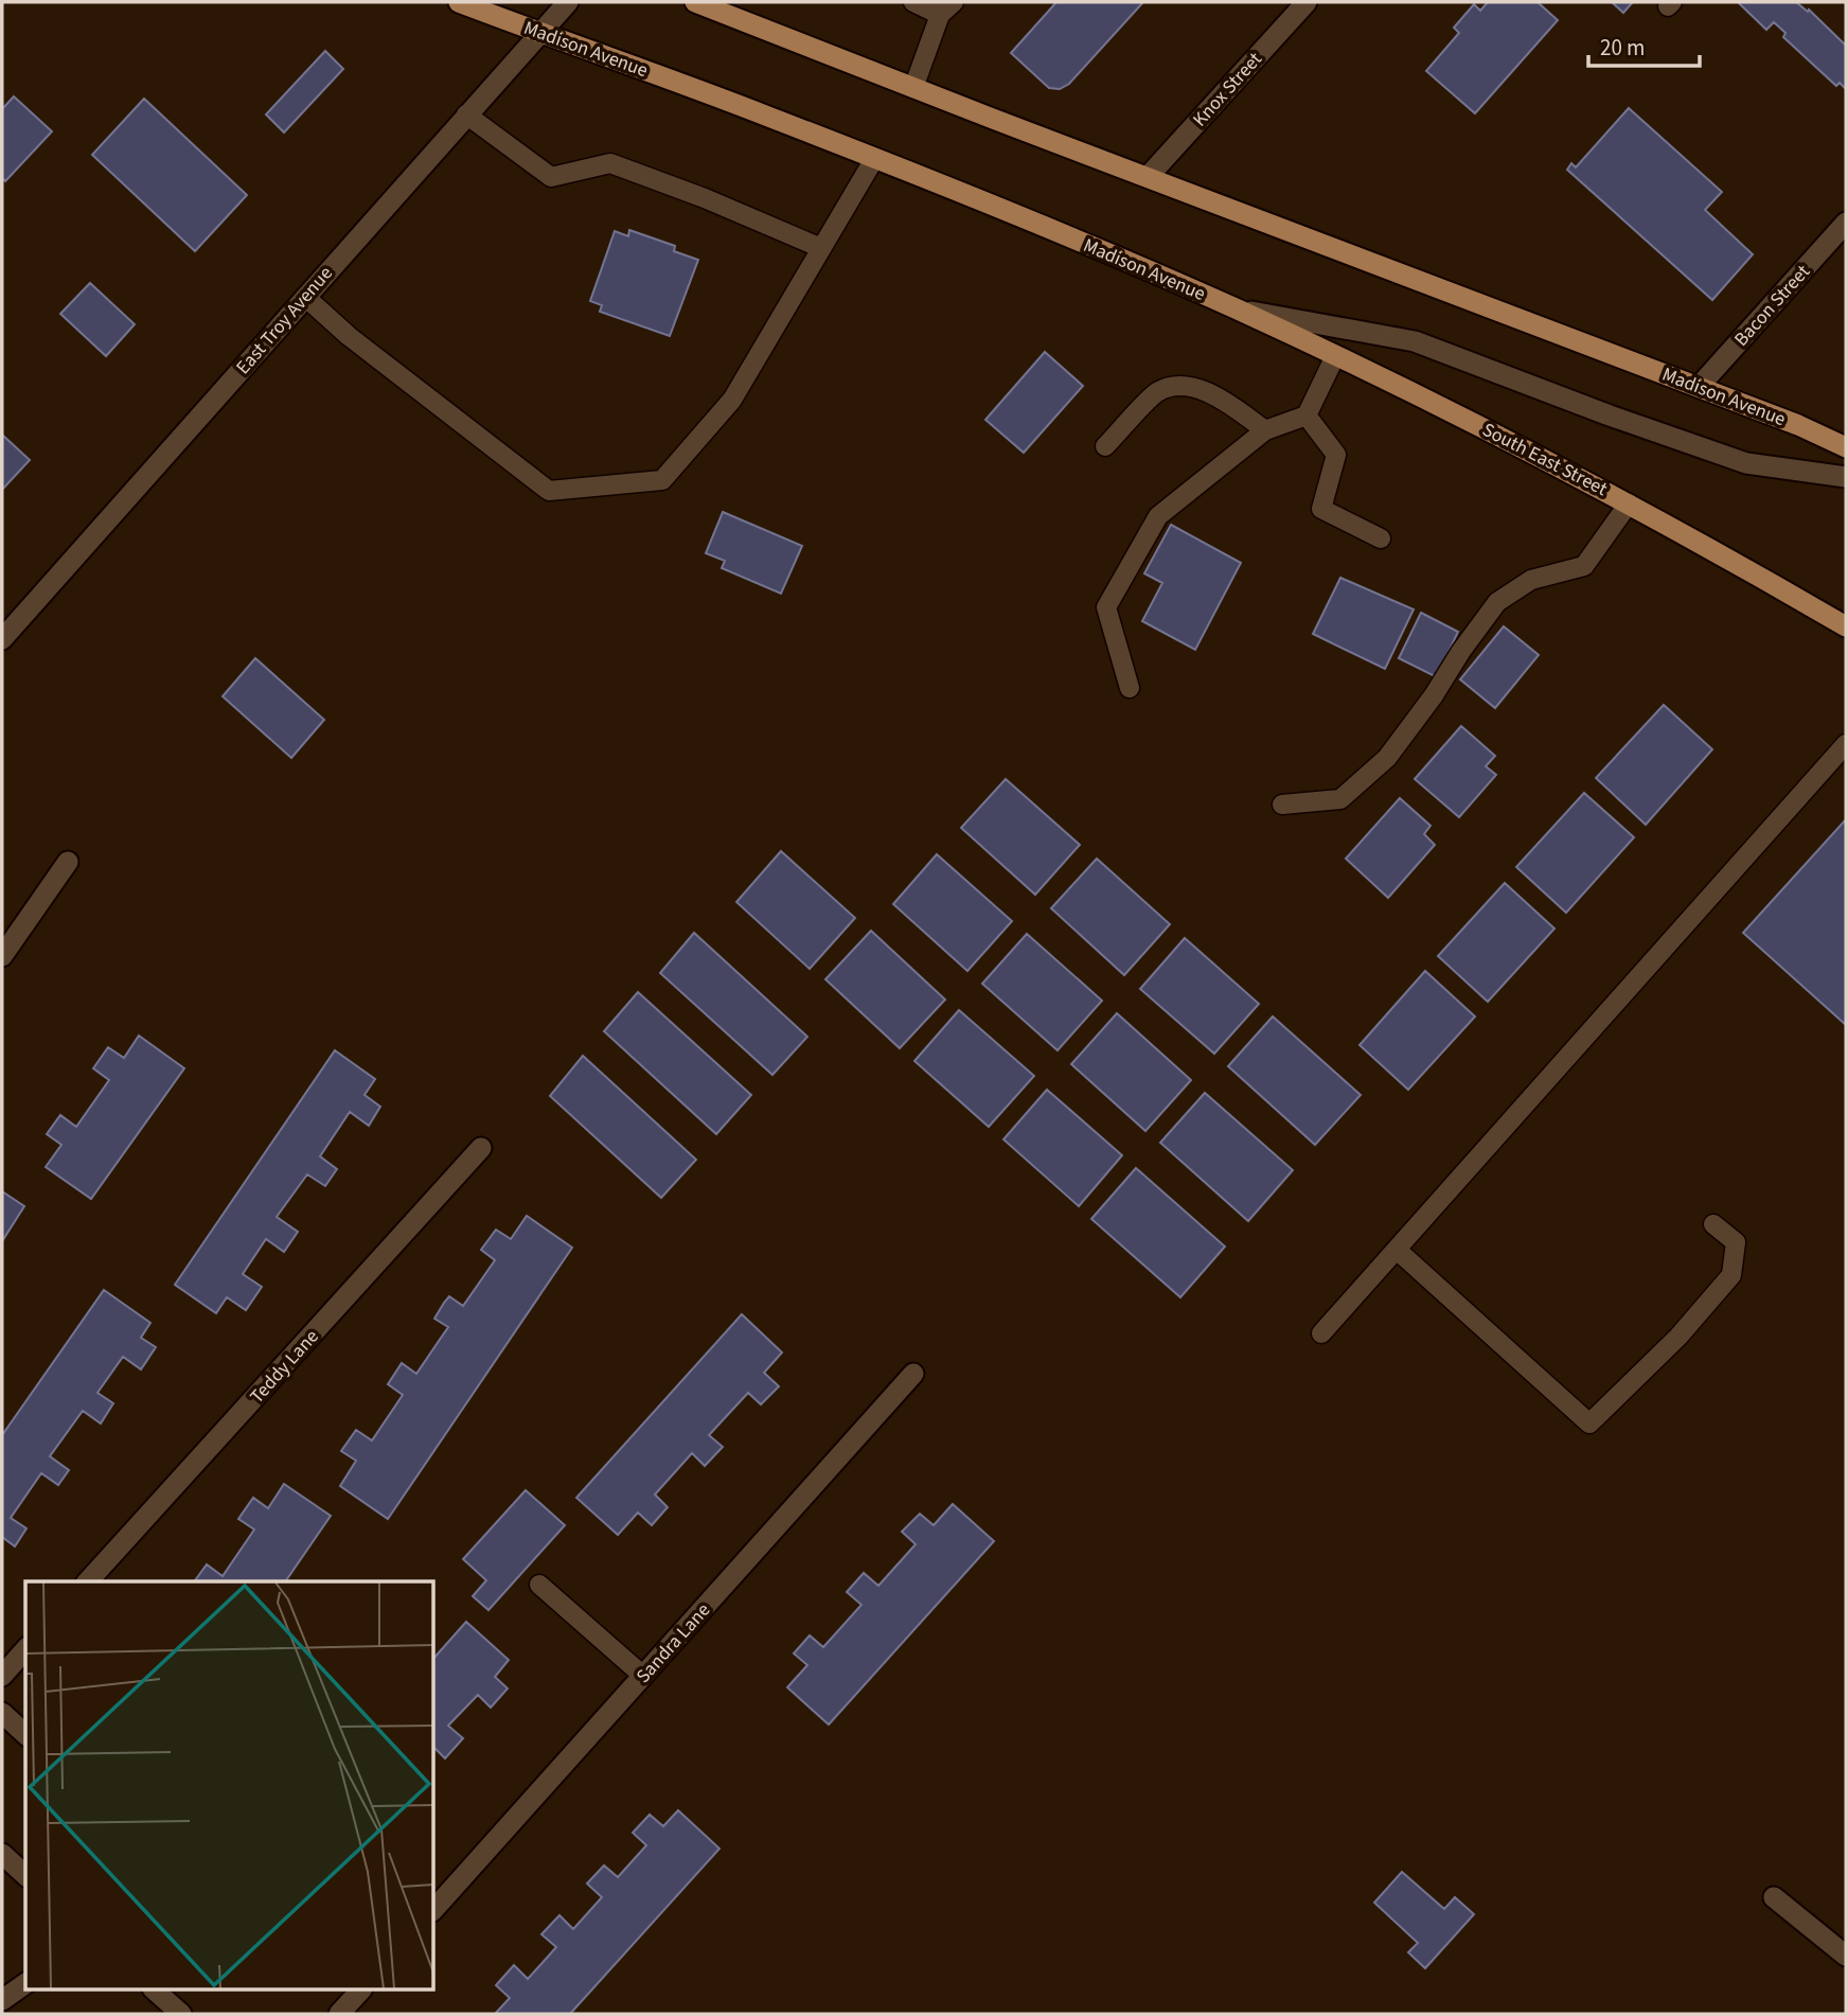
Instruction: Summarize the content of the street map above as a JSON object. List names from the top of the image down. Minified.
{"streets":{"main road":["Madison Avenue","South East Street"],"street":["Knox Street","Bacon Street","East Troy Avenue","Teddy Lane","Sandra Lane"]},"crossings":[["Madison Avenue","Knox Street"],["Madison Avenue","Bacon Street"],["Madison Avenue","East Troy Avenue"],["Madison Avenue","South East Street"]],"scale_bar":"20 m"}
